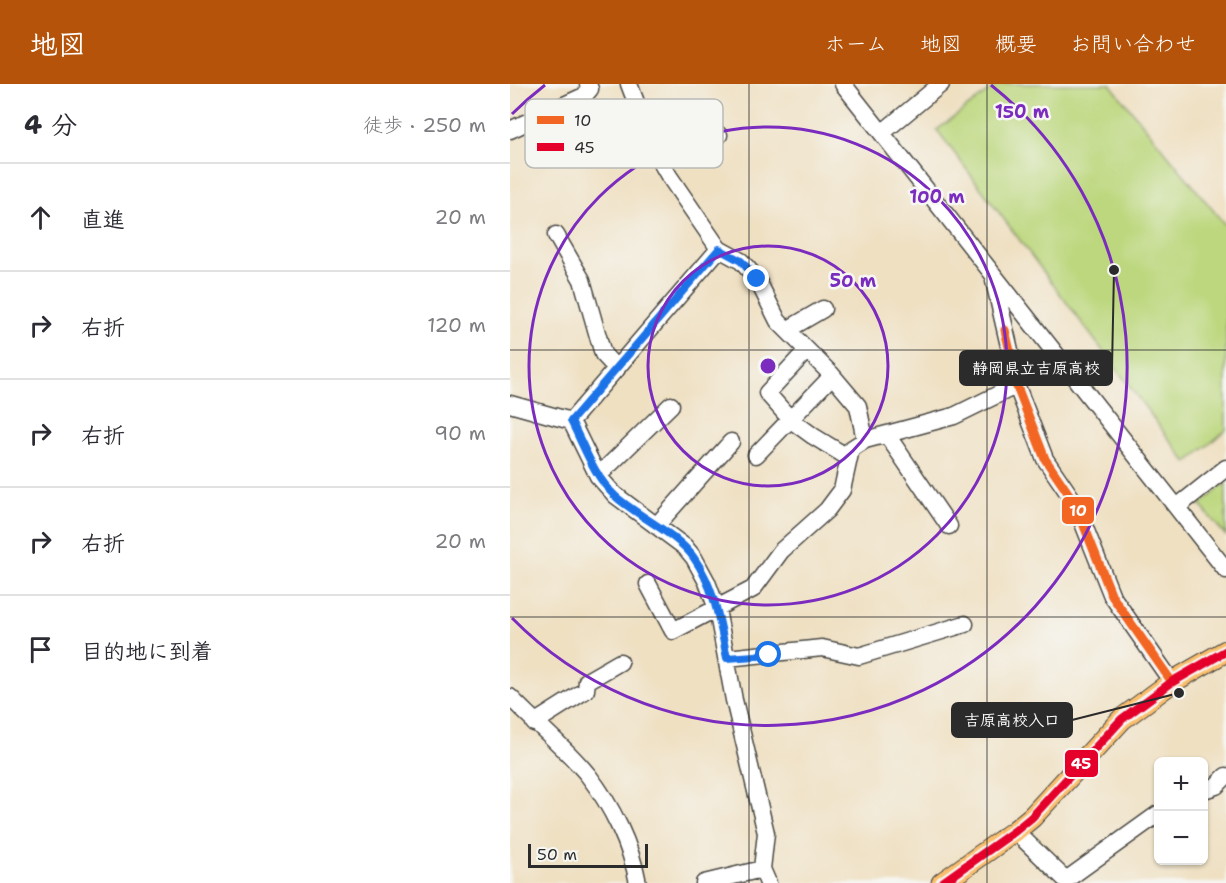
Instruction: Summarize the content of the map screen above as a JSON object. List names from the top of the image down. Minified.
{"places":["静岡県立吉原高校","吉原高校入口"],"lines":["transit line 10","transit line 45"],"legend":["10","45"],"scale_bar":"50 m","page":{"header":"地図","nav":["ホーム","地図","概要","お問い合わせ"],"heading":["4 分","徒歩 · 250 m"],"list":[["直進","20 m"],["右折","120 m"],["右折","90 m"],["右折","20 m"],"目的地に到着"],"map_buttons":["+","−"],"scale":"50 m"},"rings":["150 m","100 m","50 m"]}
